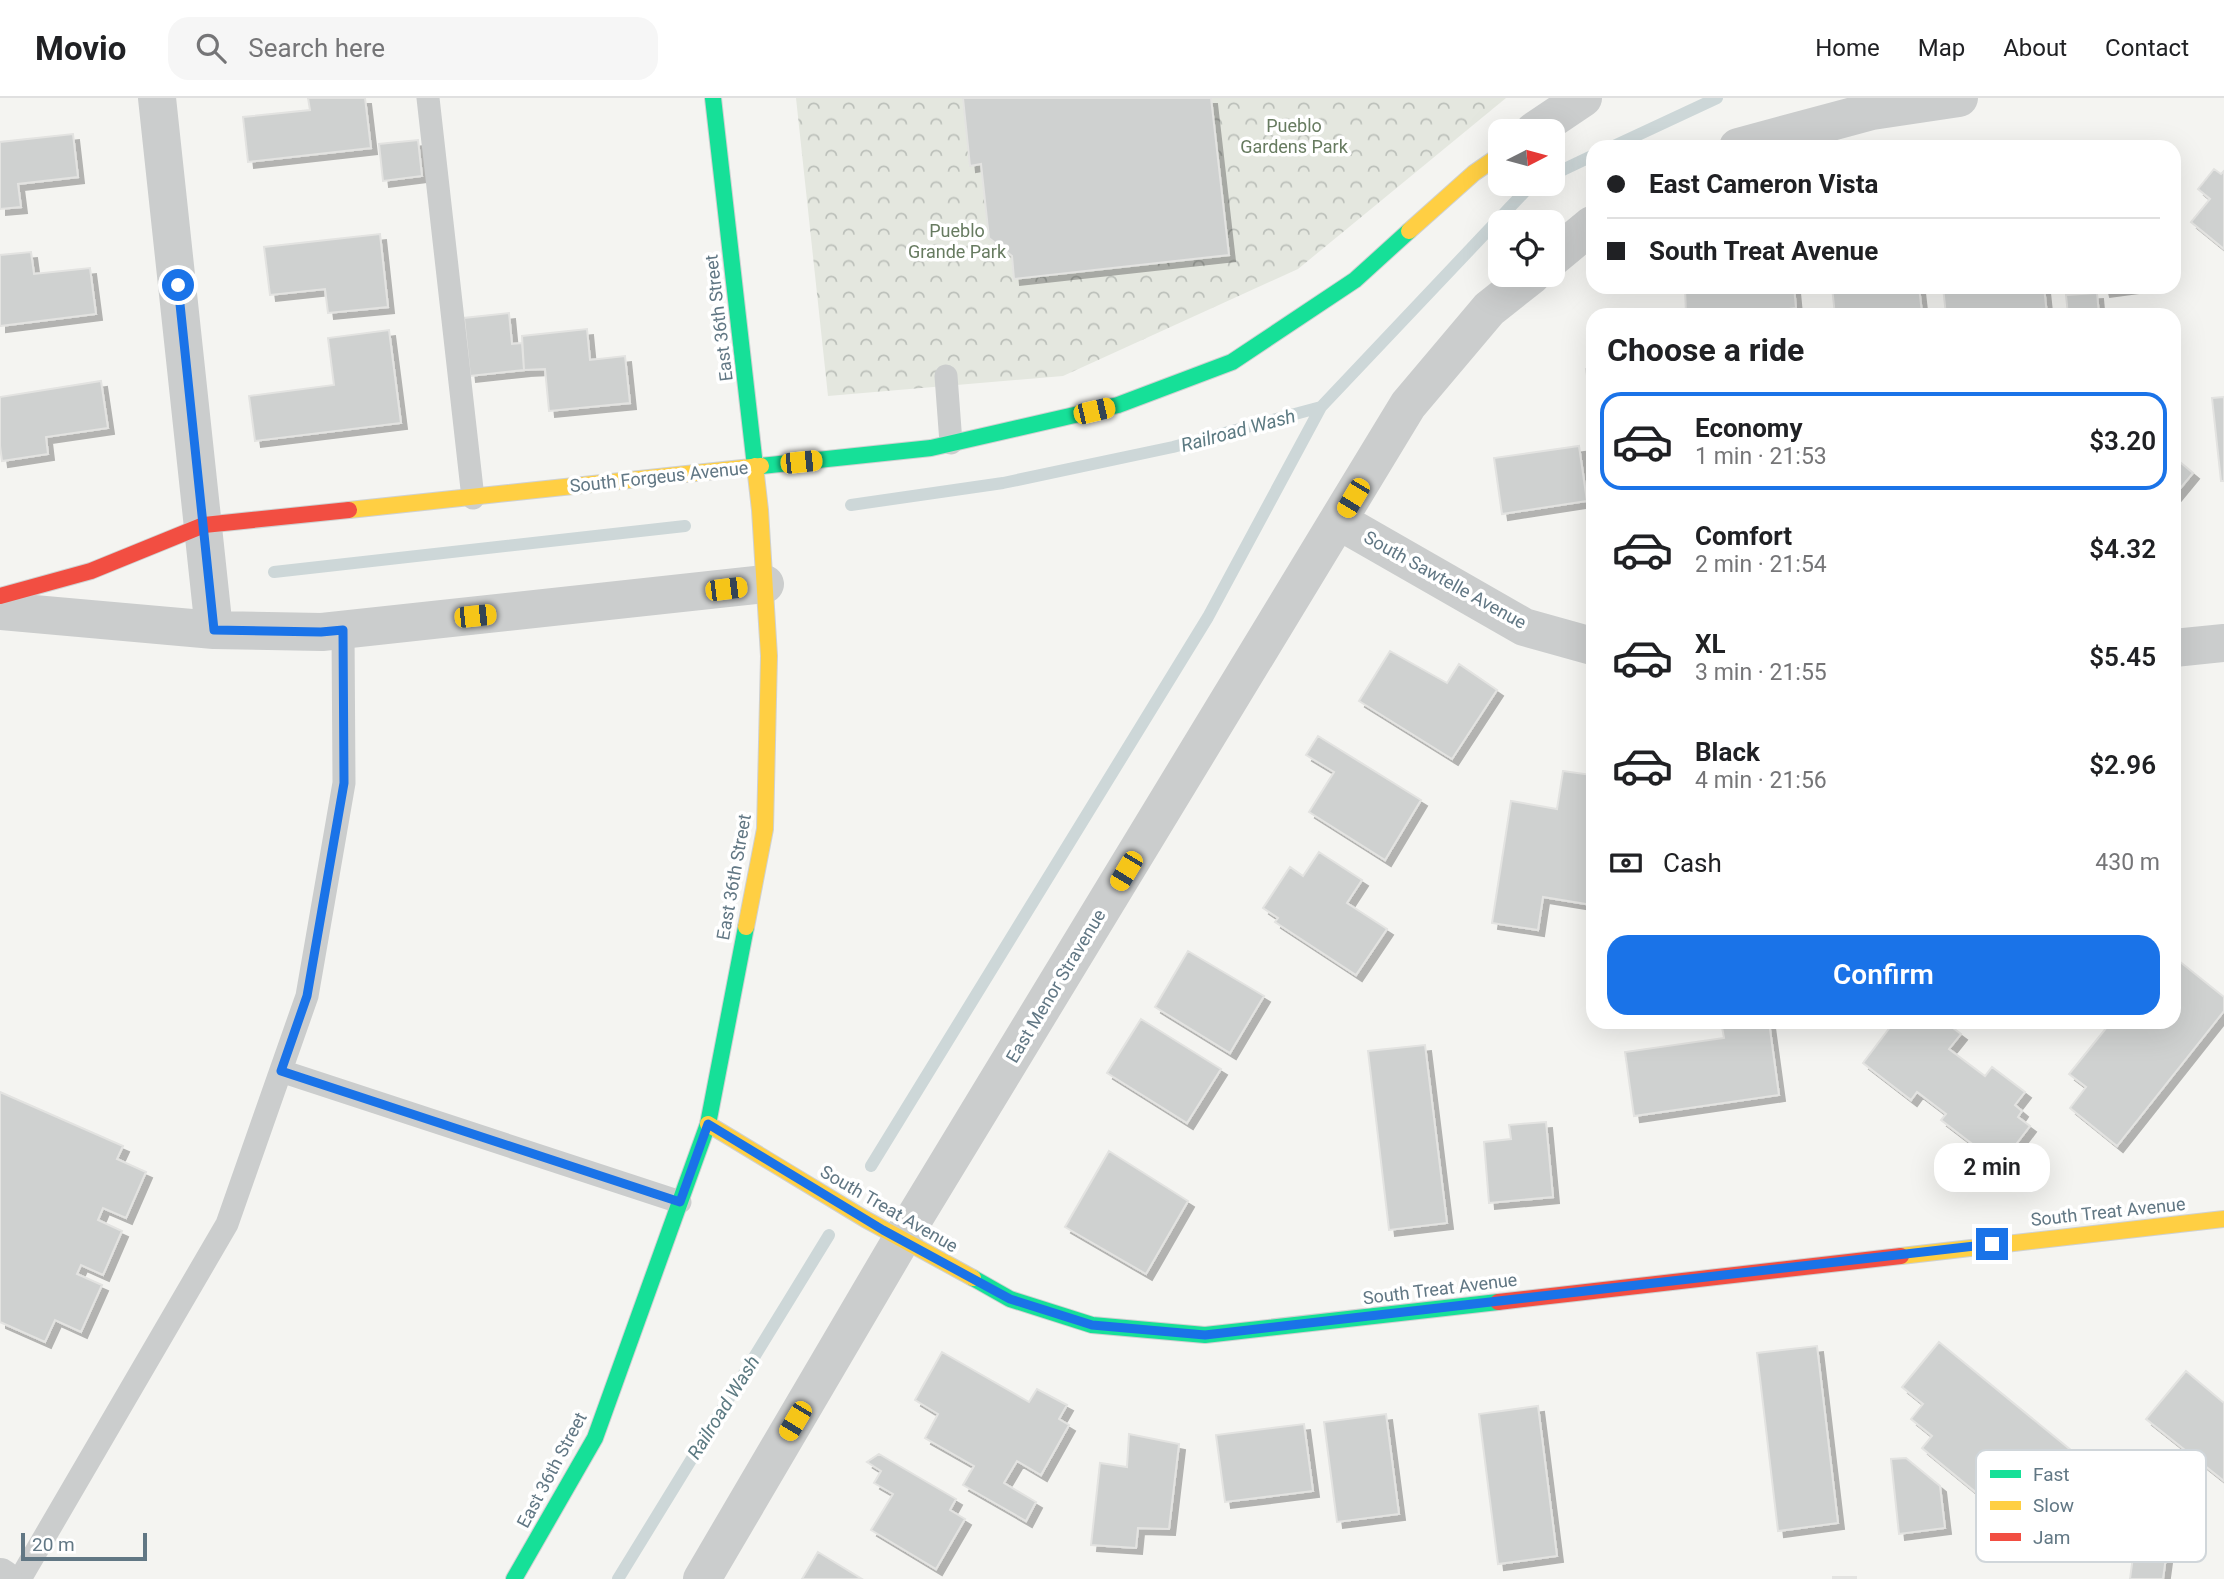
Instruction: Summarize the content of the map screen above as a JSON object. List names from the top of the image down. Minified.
{"streets":{"street":["East 36th Street","South Forgeus Avenue","South Sawtelle Avenue","East Menor Stravenue","South Treat Avenue"]},"crossings":[["East 36th Street","South Forgeus Avenue"],["East 36th Street","South Treat Avenue"],["South Sawtelle Avenue","East Menor Stravenue"],["East Menor Stravenue","South Treat Avenue"]],"water":["Railroad Wash"],"parks":["Pueblo Gardens Park","Pueblo Grande Park"],"legend":["Fast","Slow","Jam"],"scale_bar":"20 m","north":"right","page":{"header":"Movio","search":"Search here","nav":["Home","Map","About","Contact"],"banner":["East Cameron Vista","South Treat Avenue"],"heading":"Choose a ride","list":[{"name":"Economy","note":"1 min · 21:53","value":"$3.20"},{"name":"Comfort","note":"2 min · 21:54","value":"$4.32"},{"name":"XL","note":"3 min · 21:55","value":"$5.45"},{"name":"Black","note":"4 min · 21:56","value":"$2.96"}],"pay":["Cash","430 m"],"buttons":"Confirm","bubble":"2 min","scale":"20 m"}}
